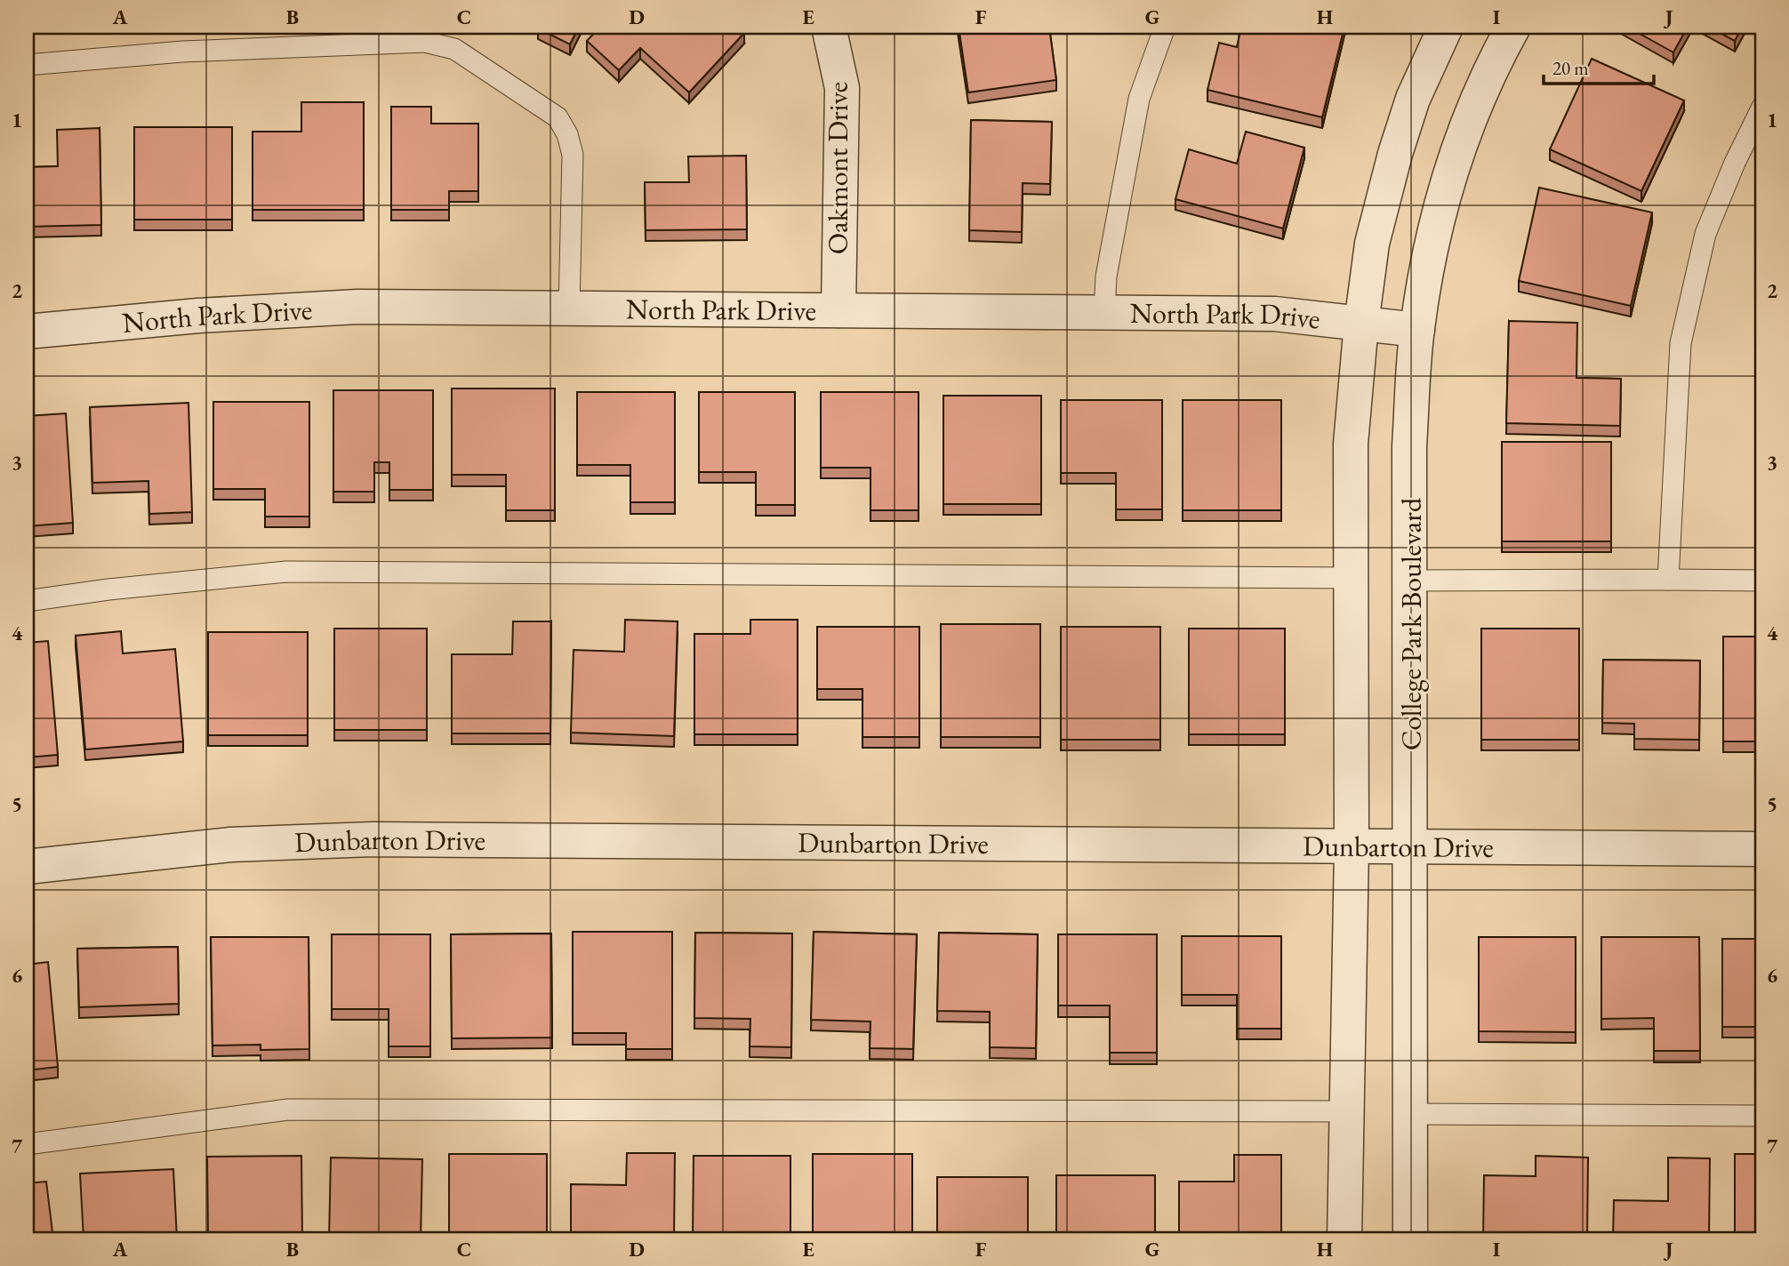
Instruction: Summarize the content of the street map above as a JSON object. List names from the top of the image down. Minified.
{"streets":{"street":["Oakmont Drive","North Park Drive","College Park Boulevard","Dunbarton Drive"]},"crossings":[["Oakmont Drive","North Park Drive"],["North Park Drive","College Park Boulevard"],["College Park Boulevard","Dunbarton Drive"]],"scale_bar":"20 m","grid":{"columns":["A","B","C","D","E","F","G","H","I","J"],"rows":["1","2","3","4","5","6","7"]}}
